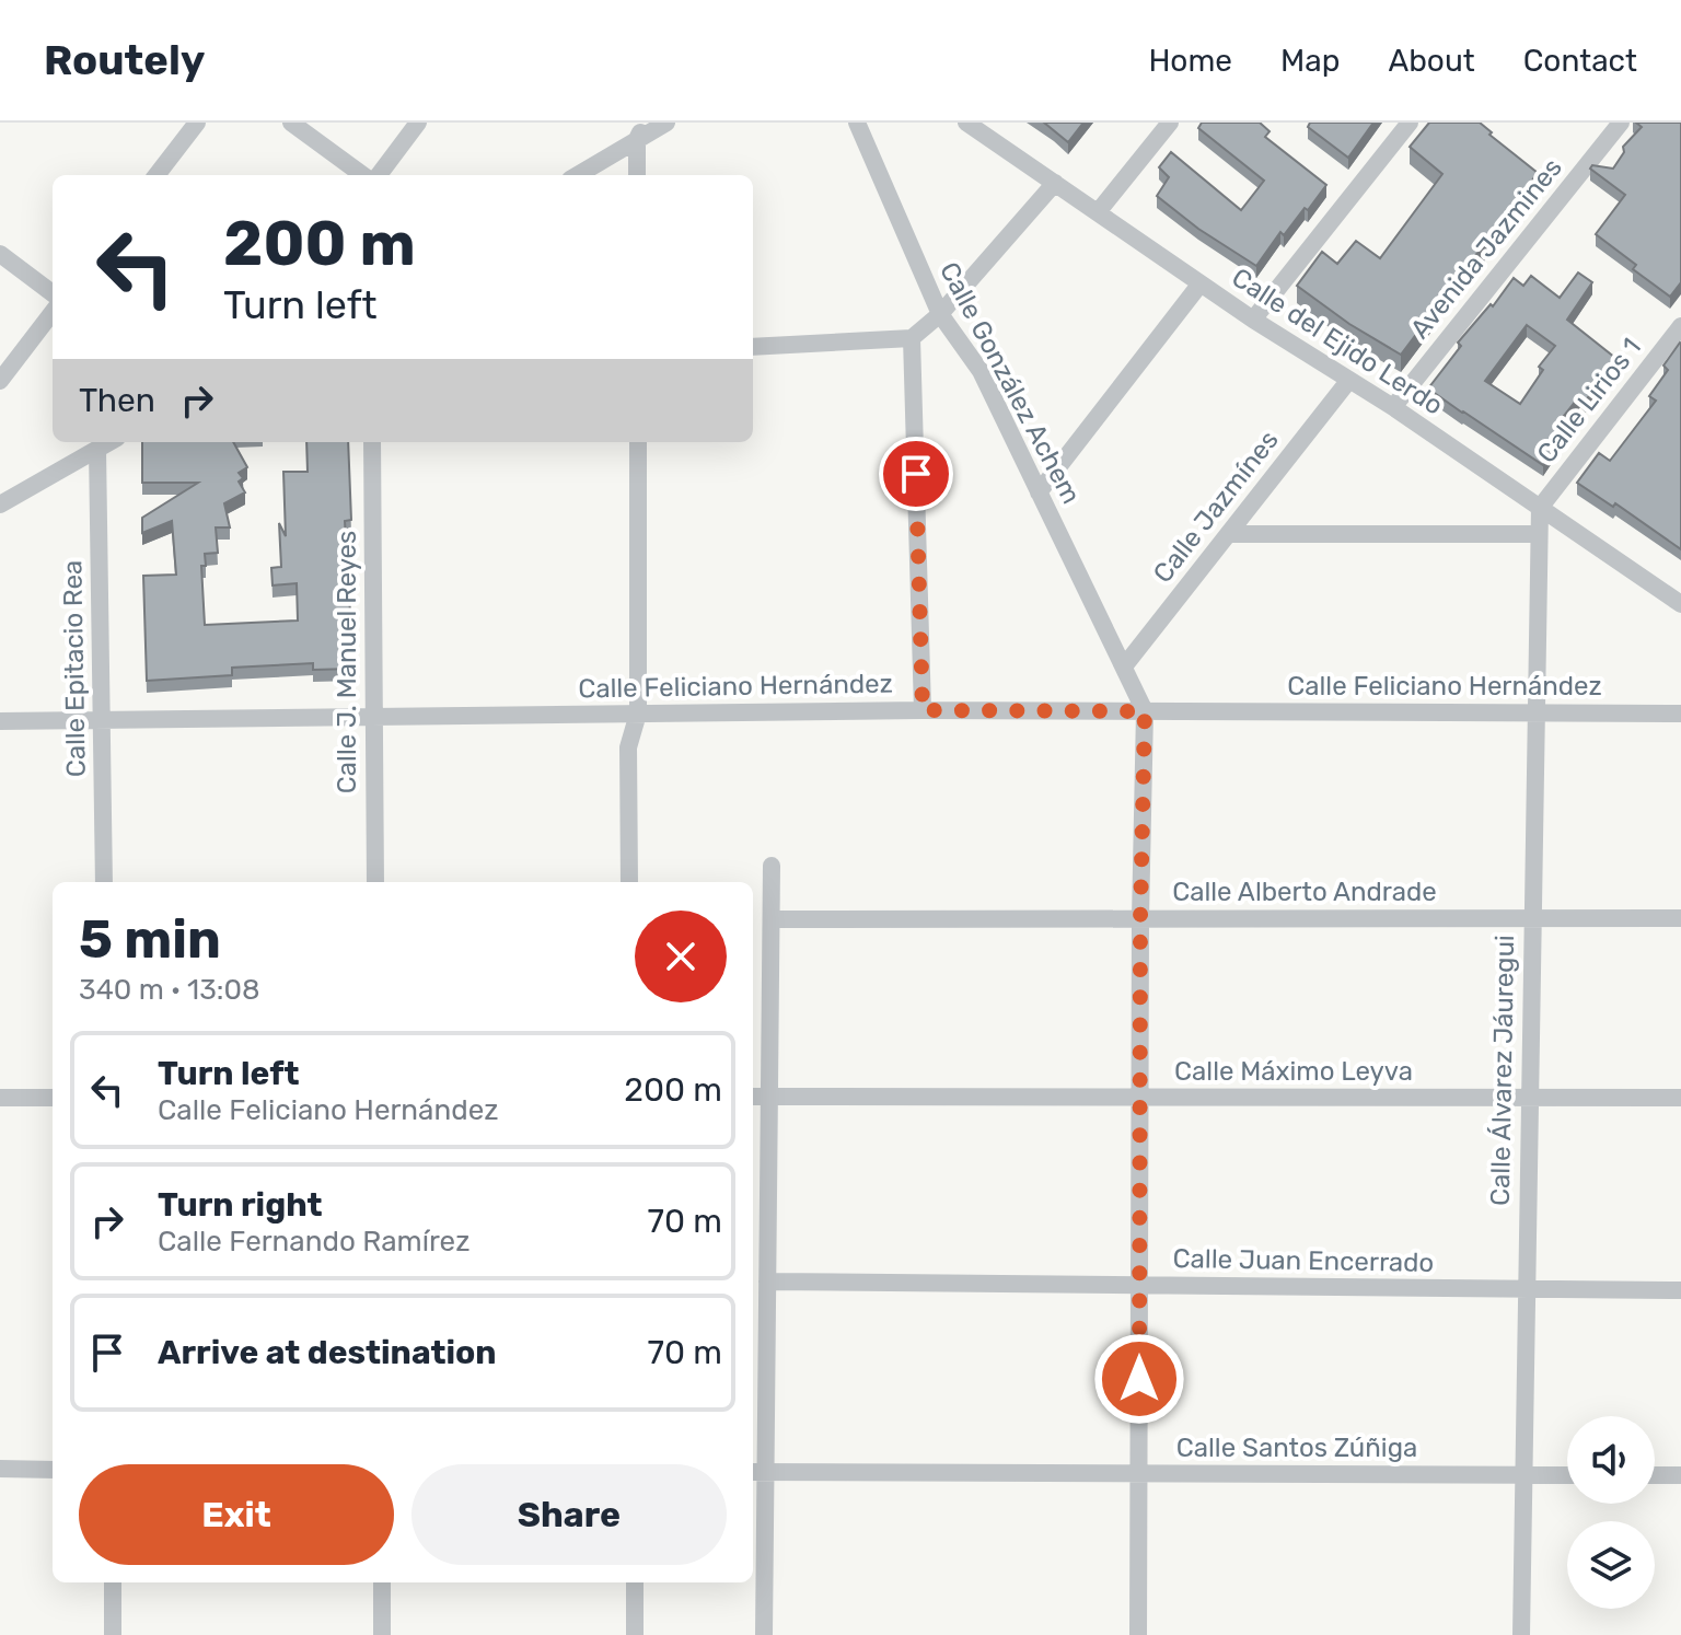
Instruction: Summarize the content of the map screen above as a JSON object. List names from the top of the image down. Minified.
{"streets":{"street":["Avenida Jazmines","Calle del Ejido Lerdo","Calle González Achem","Calle Lirios 1","Calle Jazmínes","Calle J. Manuel Reyes","Calle Epitacio Rea","Calle Feliciano Hernández","Calle Alberto Andrade","Calle Álvarez Jáuregui","Calle Máximo Leyva","Calle Juan Encerrado","Calle Santos Zúñiga"]},"crossings":[["Avenida Jazmines","Calle del Ejido Lerdo"],["Calle del Ejido Lerdo","Calle Lirios 1"],["Calle del Ejido Lerdo","Calle Jazmínes"],["Calle del Ejido Lerdo","Calle Álvarez Jáuregui"],["Calle González Achem","Calle Jazmínes"],["Calle González Achem","Calle Feliciano Hernández"],["Calle Lirios 1","Calle Álvarez Jáuregui"],["Calle J. Manuel Reyes","Calle Feliciano Hernández"],["Calle Epitacio Rea","Calle Feliciano Hernández"],["Calle Feliciano Hernández","Calle Álvarez Jáuregui"],["Calle Alberto Andrade","Calle Álvarez Jáuregui"],["Calle Álvarez Jáuregui","Calle Máximo Leyva"],["Calle Álvarez Jáuregui","Calle Juan Encerrado"],["Calle Álvarez Jáuregui","Calle Santos Zúñiga"]],"page":{"header":"Routely","nav":["Home","Map","About","Contact"],"turn":["200 m","Turn left"],"then":"Then","heading":["5 min","340 m · 13:08"],"list":[{"name":"Turn left","note":"Calle Feliciano Hernández","value":"200 m"},{"name":"Turn right","note":"Calle Fernando Ramírez","value":"70 m"},{"name":"Arrive at destination","value":"70 m"}],"buttons":["Exit","Share"]}}
